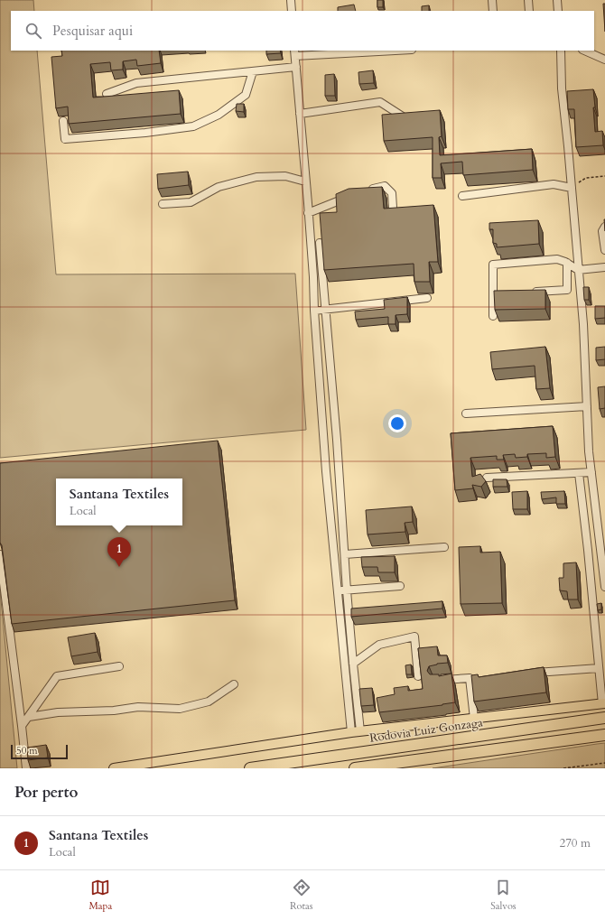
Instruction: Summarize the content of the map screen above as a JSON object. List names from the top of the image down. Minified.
{"streets":{"highway":["Rodovia Luiz Gonzaga"]},"scale_bar":"50 m","page":{"search":"Pesquisar aqui","popup":["Santana Textiles","Local"],"pins":"1","scale":"50 m","heading":"Por perto","list":[{"mark":"1","name":"Santana Textiles","note":"Local","value":"270 m"}],"nav":["Mapa","Rotas","Salvos"]}}
